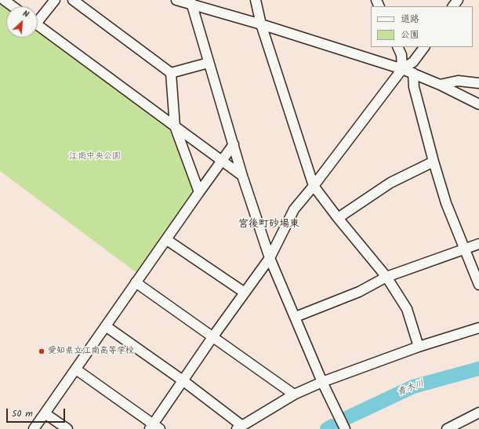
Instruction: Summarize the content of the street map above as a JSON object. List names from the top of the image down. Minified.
{"districts":["宮後町砂場東"],"water":["青木川"],"parks":["江南中央公園"],"places":["愛知県立江南高等学校"],"legend":["道路","公園"],"scale_bar":"50 m","north":"top right"}
